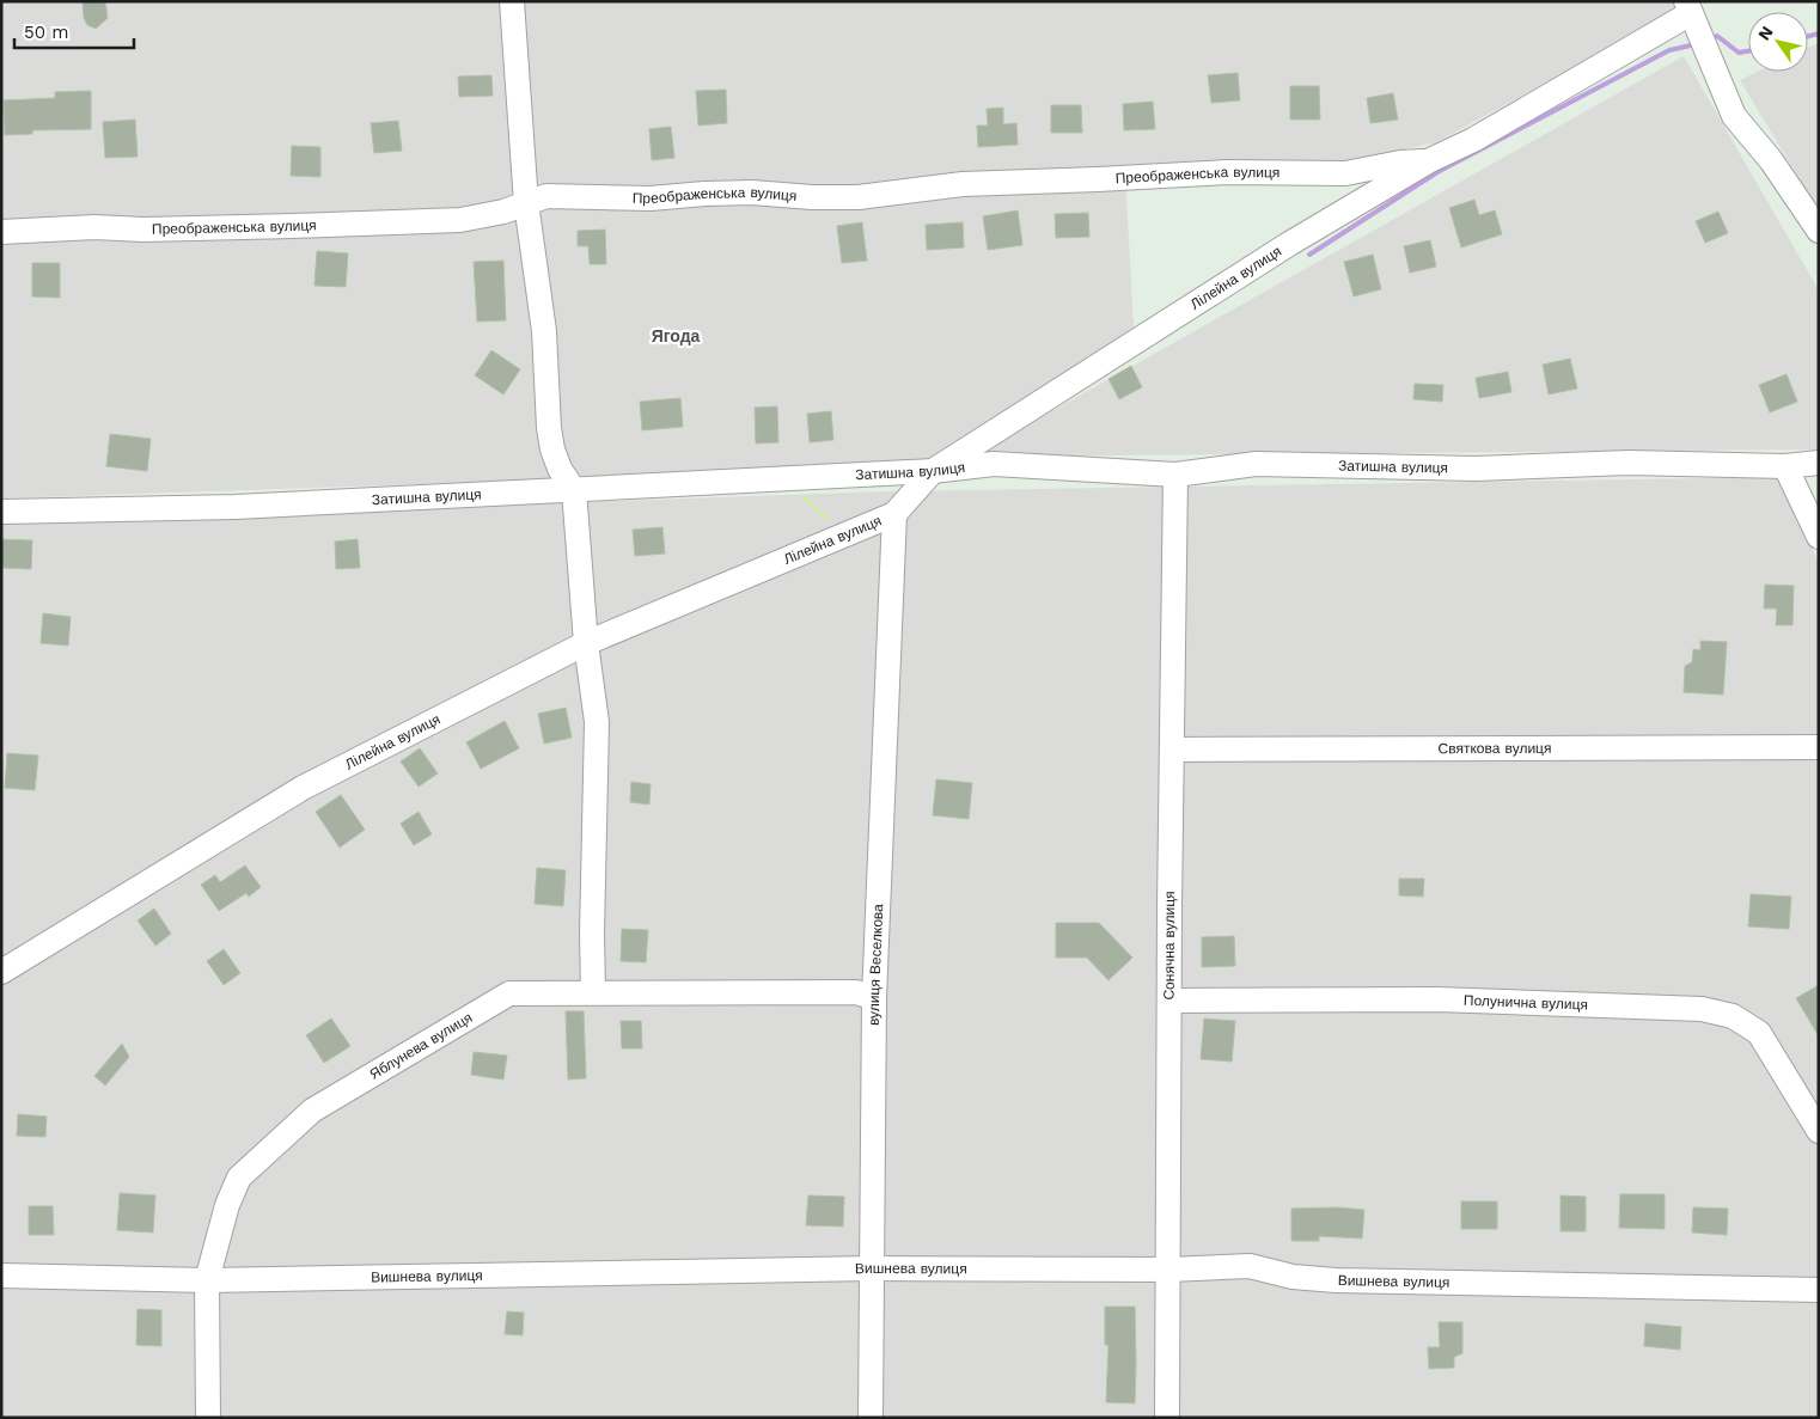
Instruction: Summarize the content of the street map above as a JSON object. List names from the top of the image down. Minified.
{"streets":{"street":["Преображенська вулиця","Лілейна вулиця","Затишна вулиця","Святкова вулиця","Сонячна вулиця","вулиця Веселкова","Полунична вулиця","Яблунева вулиця","Вишнева вулиця"]},"crossings":[["Преображенська вулиця","Лілейна вулиця"],["Лілейна вулиця","Затишна вулиця"],["Лілейна вулиця","вулиця Веселкова"],["Затишна вулиця","Сонячна вулиця"],["Святкова вулиця","Сонячна вулиця"],["Сонячна вулиця","Полунична вулиця"],["Сонячна вулиця","Вишнева вулиця"],["вулиця Веселкова","Яблунева вулиця"],["вулиця Веселкова","Вишнева вулиця"],["Яблунева вулиця","Вишнева вулиця"]],"districts":["Ягода"],"scale_bar":"50 m","north":"top left"}
